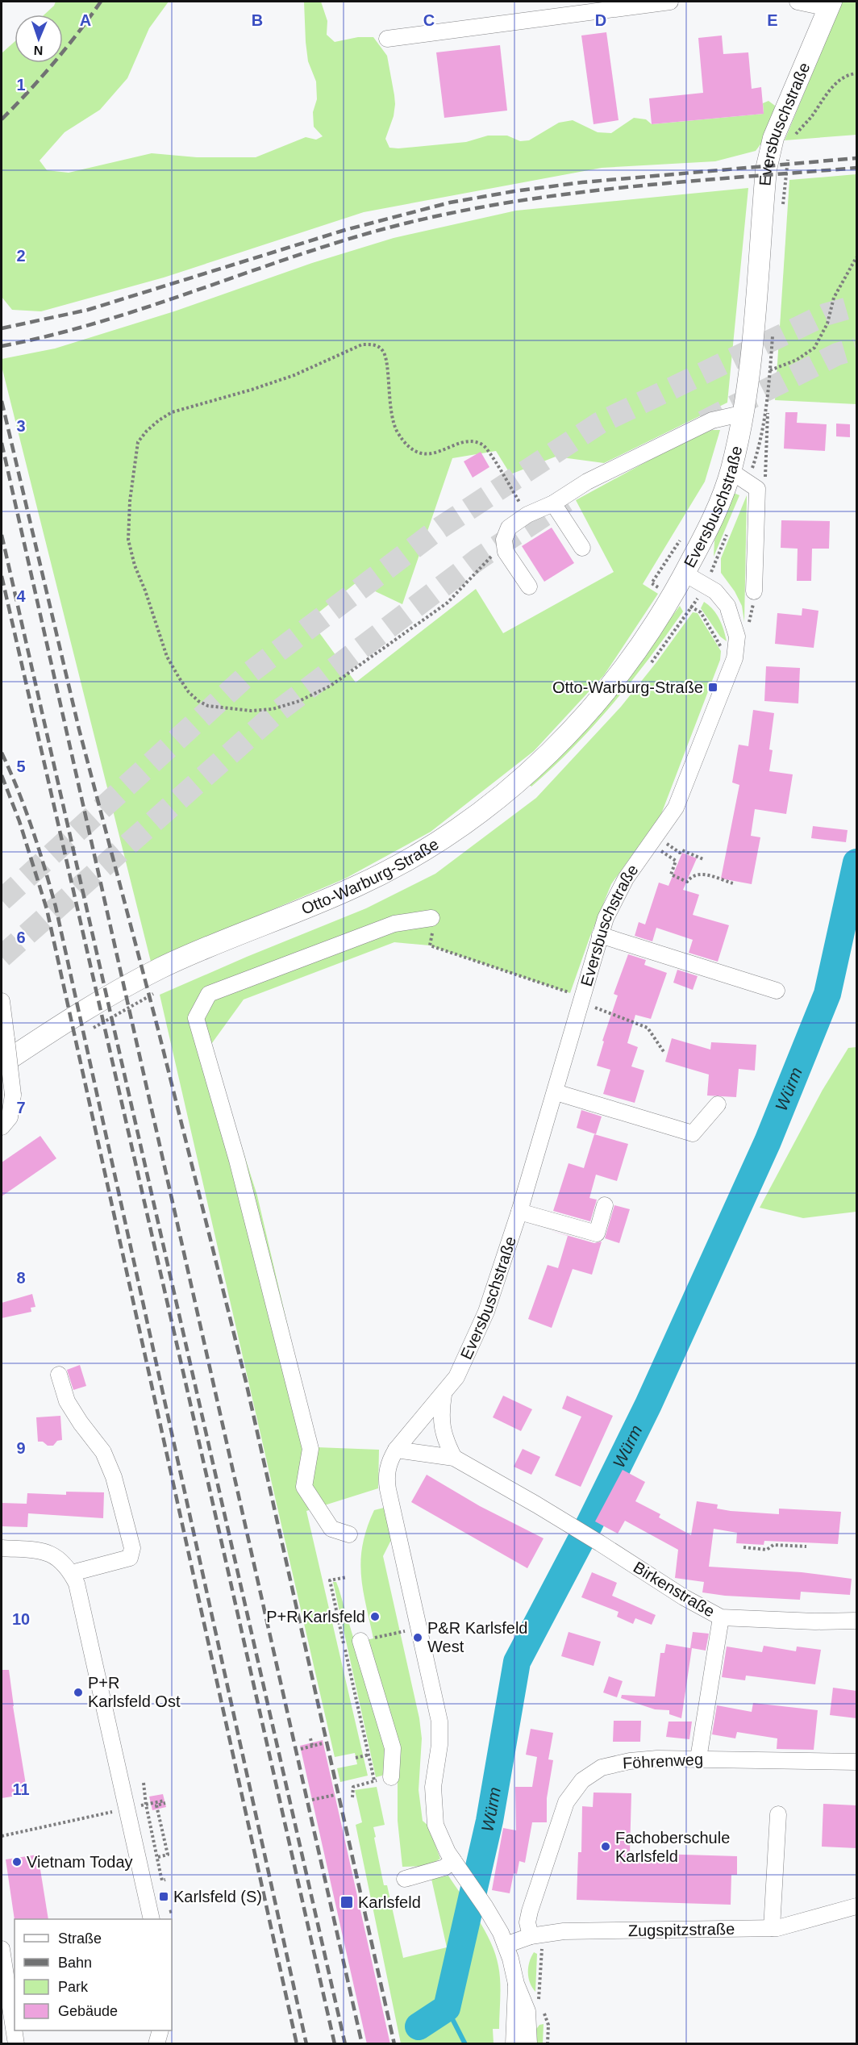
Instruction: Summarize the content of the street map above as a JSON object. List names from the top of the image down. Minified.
{"streets":{"main road":["Eversbuschstraße","Otto-Warburg-Straße"],"street":["Birkenstraße","Föhrenweg","Zugspitzstraße"]},"crossings":[["Eversbuschstraße","Otto-Warburg-Straße"],["Eversbuschstraße","Zugspitzstraße"],["Föhrenweg","Zugspitzstraße"]],"water":["Würm"],"places":{"transit":["Otto-Warburg-Straße","Karlsfeld (S)","Karlsfeld"],"other":["P+R Karlsfeld","P&R Karlsfeld West","P+R Karlsfeld Ost","Fachoberschule Karlsfeld","Vietnam Today"]},"legend":["Straße","Bahn","Park","Gebäude"],"north":"bottom","grid":{"columns":["A","B","C","D","E"],"rows":["1","2","3","4","5","6","7","8","9","10","11"]}}
